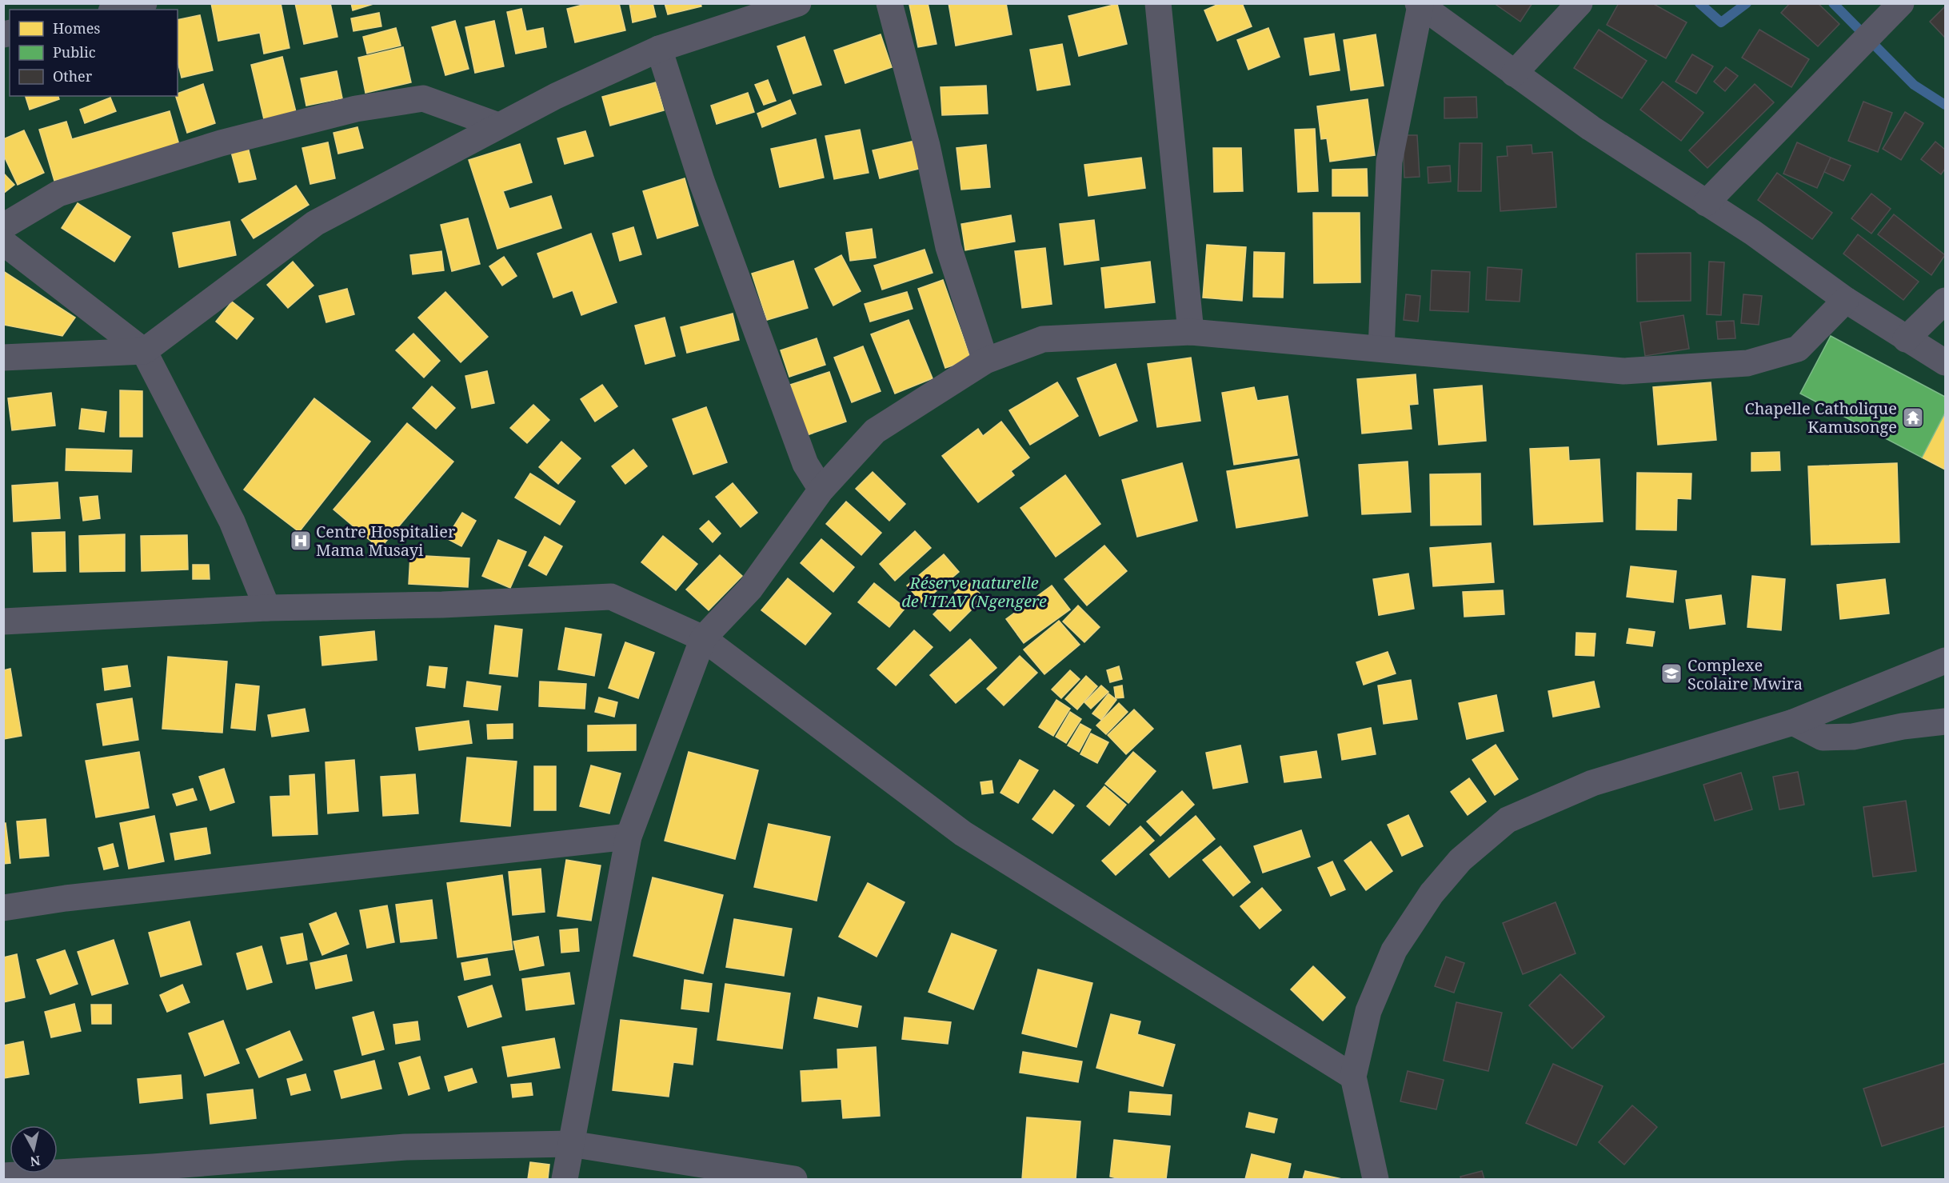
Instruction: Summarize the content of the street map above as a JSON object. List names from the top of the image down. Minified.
{"parks":["Réserve naturelle de l'ITAV (Ngengere"],"places":{"temple":["Chapelle Catholique Kamusonge"],"hospital":["Centre Hospitalier Mama Musayi"],"school or university":["Complexe Scolaire Mwira"]},"legend":["Homes","Public","Other"],"north":"bottom"}
